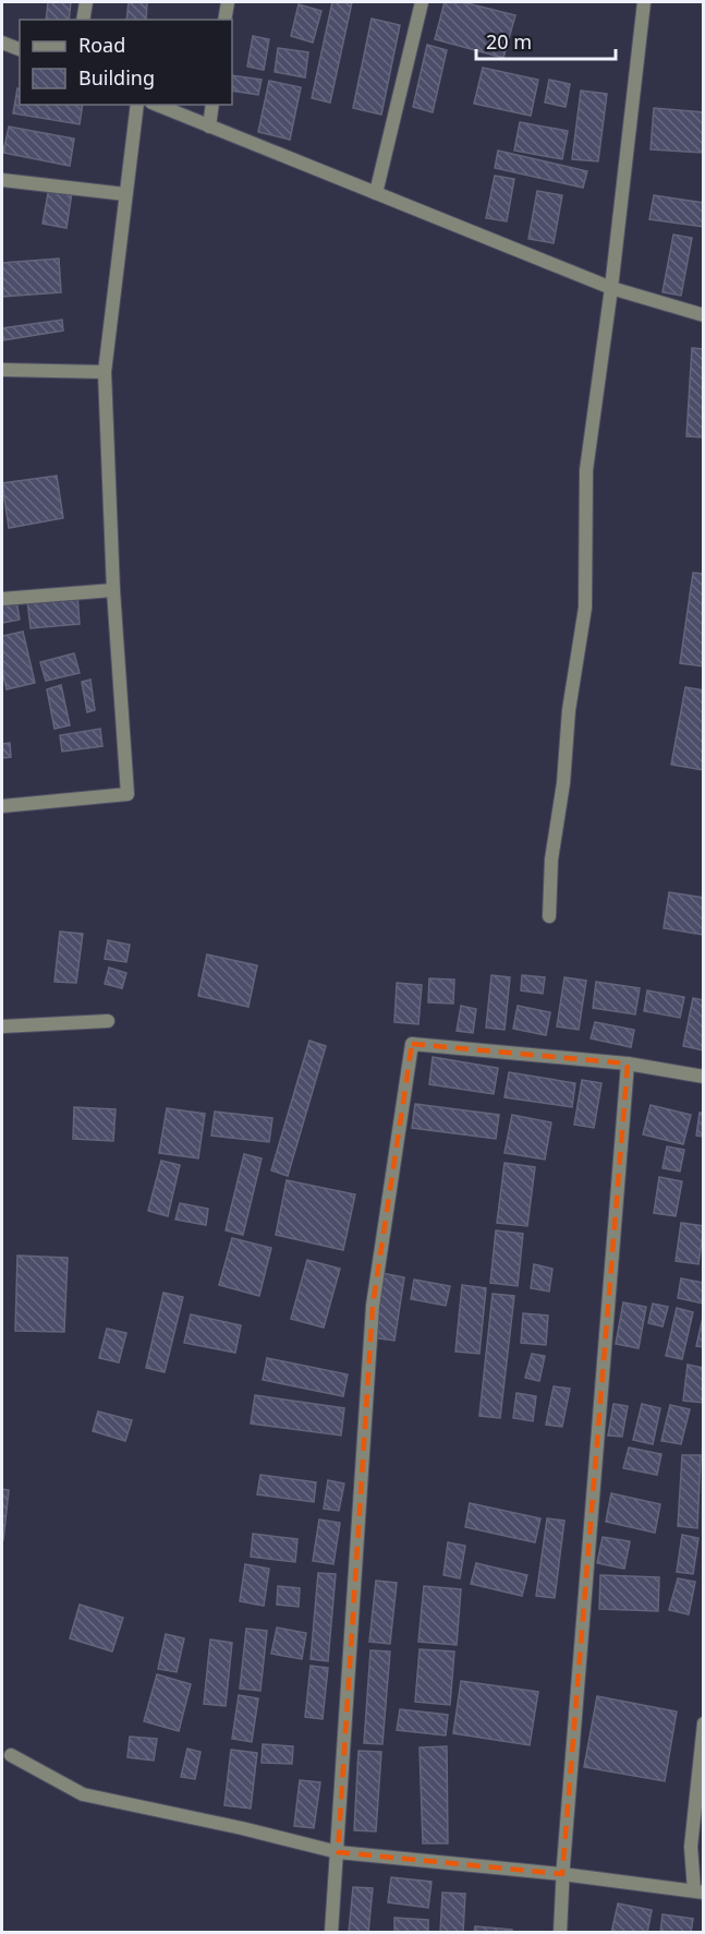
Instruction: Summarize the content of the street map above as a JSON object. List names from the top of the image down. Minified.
{"legend":["Road","Building"],"scale_bar":"20 m"}
